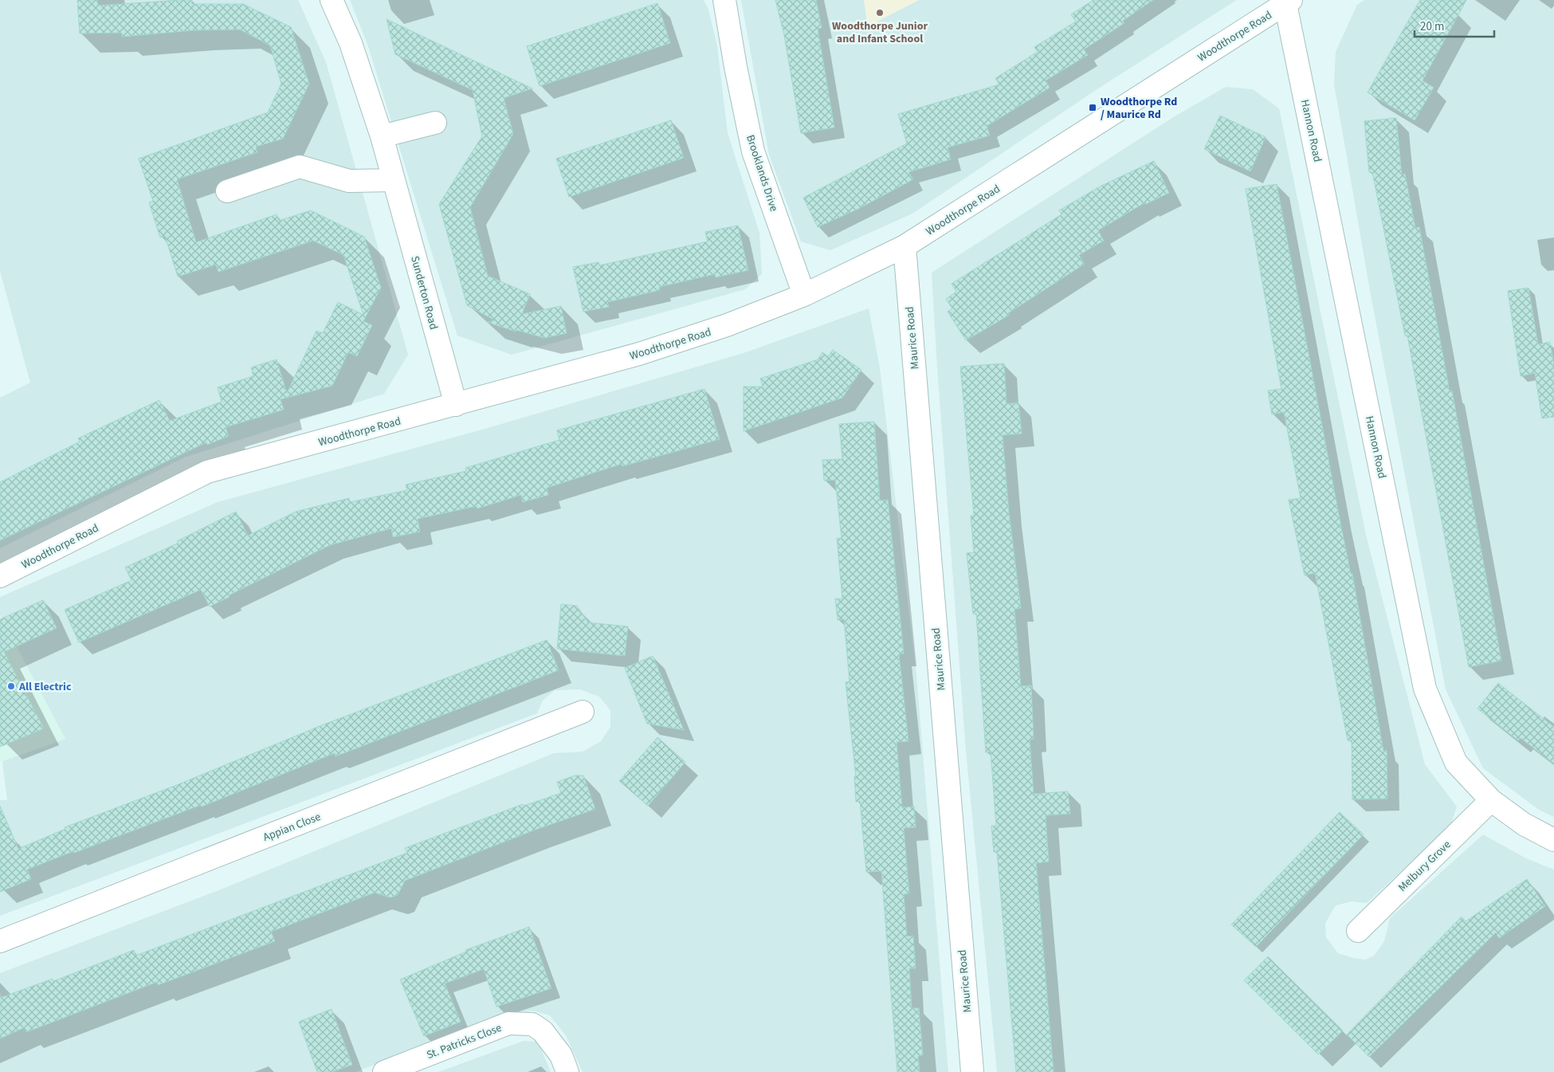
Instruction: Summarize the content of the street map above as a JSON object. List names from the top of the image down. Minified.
{"streets":{"street":["Woodthorpe Road","Hannon Road","Brooklands Drive","Sunderton Road","Maurice Road","Appian Close","Melbury Grove","St. Patricks Close"]},"crossings":[["Woodthorpe Road","Hannon Road"],["Woodthorpe Road","Brooklands Drive"],["Woodthorpe Road","Sunderton Road"],["Woodthorpe Road","Maurice Road"],["Hannon Road","Melbury Grove"]],"places":{"other":["Woodthorpe Junior and Infant School","All Electric"],"transit":["Woodthorpe Rd / Maurice Rd"]},"scale_bar":"20 m"}
